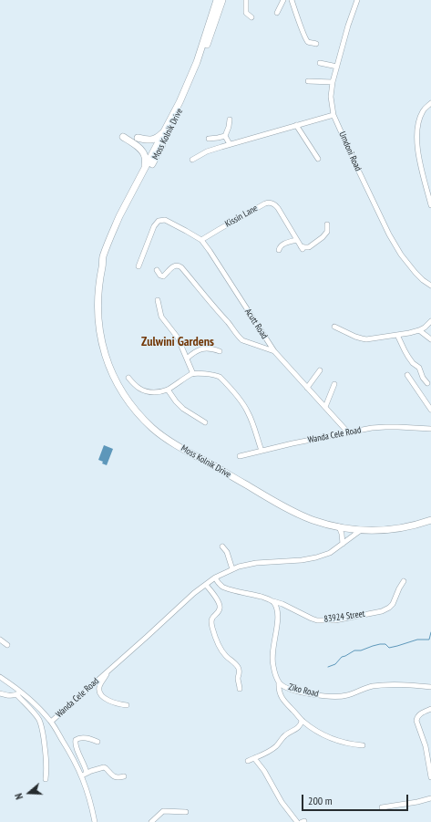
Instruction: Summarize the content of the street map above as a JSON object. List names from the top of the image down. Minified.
{"streets":{"main road":["Moss Kolnik Drive"],"street":["Umdoni Road","Kissin Lane","Acutt Road","Wanda Cele Road","83924 Street","Ziko Road"]},"crossings":[["Moss Kolnik Drive","Wanda Cele Road"],["Kissin Lane","Acutt Road"],["Acutt Road","Wanda Cele Road"],["83924 Street","Ziko Road"]],"districts":["Zulwini Gardens"],"scale_bar":"200 m","north":"left"}
